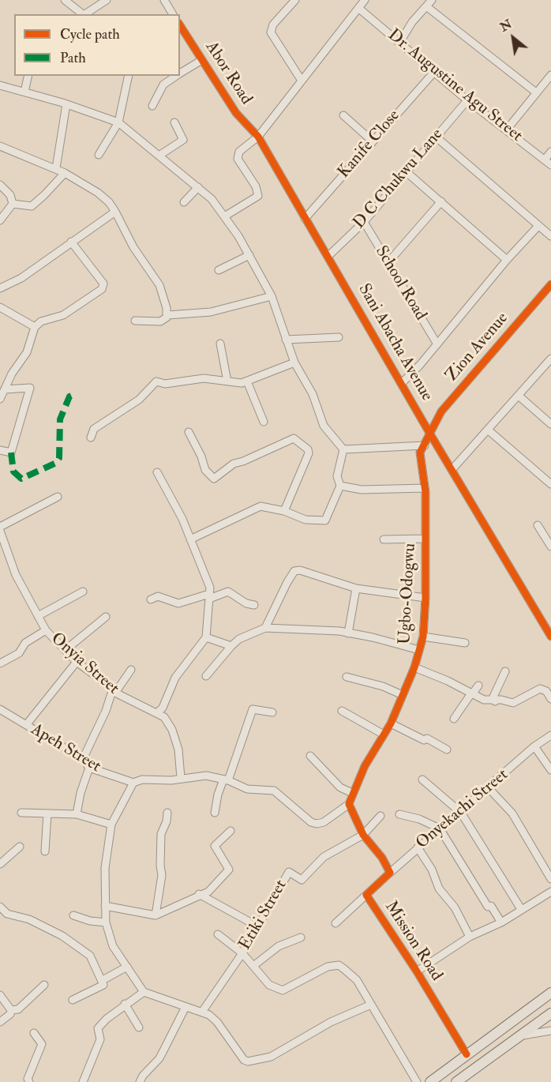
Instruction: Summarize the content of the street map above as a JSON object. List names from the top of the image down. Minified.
{"streets":{"street":["Abor Road","Dr. Augustine Agu Street","Kanife Close","D C Chukwu Lane","School Road","Sani Abacha Avenue","Zion Avenue","Ugbo-Odogwu","Onyia Street","Apeh Street","Onyekachi Street","Etiki Street","Mission Road"]},"crossings":[["Abor Road","Sani Abacha Avenue"],["Dr. Augustine Agu Street","Kanife Close"],["Dr. Augustine Agu Street","D C Chukwu Lane"],["Kanife Close","Sani Abacha Avenue"],["D C Chukwu Lane","School Road"],["D C Chukwu Lane","Sani Abacha Avenue"],["Sani Abacha Avenue","Zion Avenue"],["Sani Abacha Avenue","Ugbo-Odogwu"],["Zion Avenue","Ugbo-Odogwu"],["Onyekachi Street","Mission Road"]],"legend":["Cycle path","Path"],"north":"top left"}
